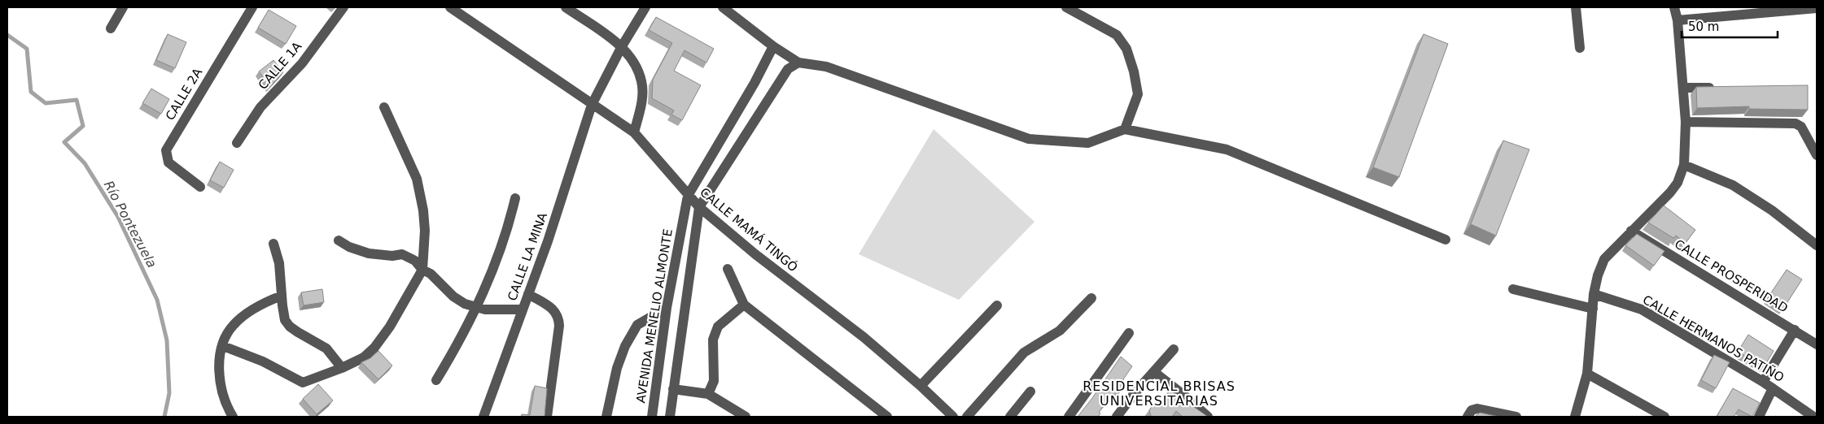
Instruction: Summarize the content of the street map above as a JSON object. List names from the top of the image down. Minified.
{"streets":{"street":["CALLE 1A","CALLE 2A","CALLE MAMÁ TINGÓ","CALLE LA MINA","CALLE PROSPERIDAD","AVENIDA MENELIO ALMONTE","CALLE HERMANOS PATIÑO"]},"crossings":[["CALLE MAMÁ TINGÓ","CALLE LA MINA"],["CALLE MAMÁ TINGÓ","AVENIDA MENELIO ALMONTE"]],"districts":["RESIDENCIAL BRISAS UNIVERSITARIAS"],"water":["Río Pontezuela"],"scale_bar":"50 m"}
